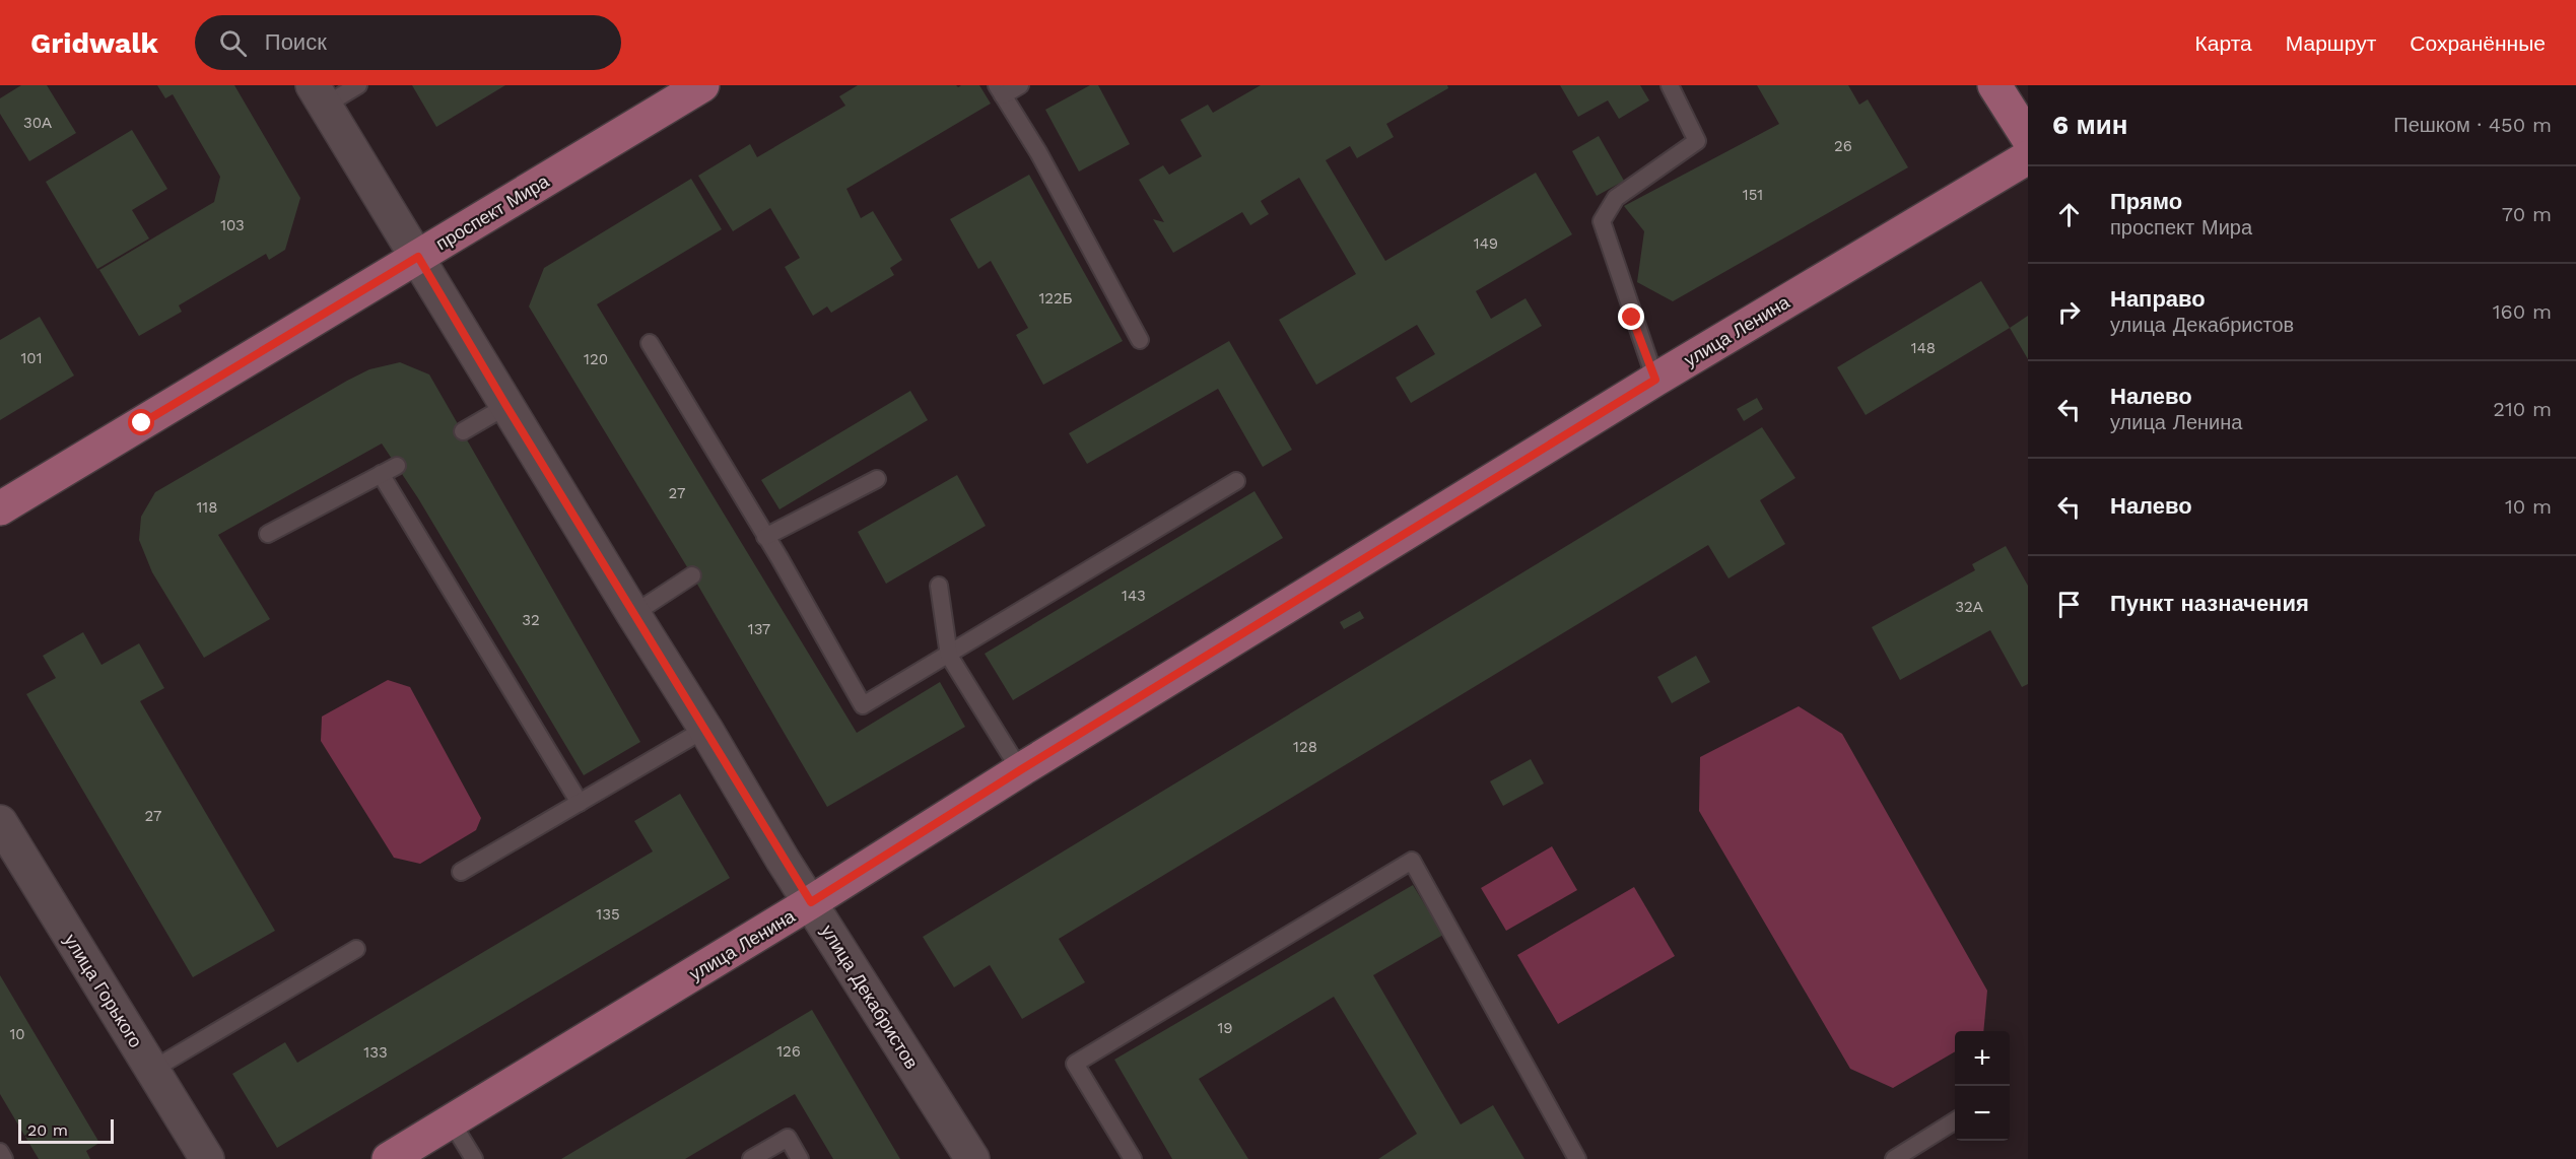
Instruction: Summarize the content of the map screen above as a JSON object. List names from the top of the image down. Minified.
{"streets":{"main road":["проспект Мира","улица Ленина"],"street":["улица Горького","улица Декабристов"]},"crossings":[["проспект Мира","улица Декабристов"],["улица Ленина","улица Декабристов"]],"house_numbers":["30А","26","151","103","149","122Б","148","101","120","27","118","143","32А","32","137","128","27","135","19","10","126","133"],"scale_bar":"20 m","page":{"header":"Gridwalk","search":"Поиск","nav":["Карта","Маршрут","Сохранённые"],"heading":["6 мин","Пешком · 450 m"],"list":[["Прямо","проспект Мира","70 m"],["Направо","улица Декабристов","160 m"],["Налево","улица Ленина","210 m"],["Налево","10 m"],"Пункт назначения"],"map_buttons":["+","−"],"scale":"20 m"}}
